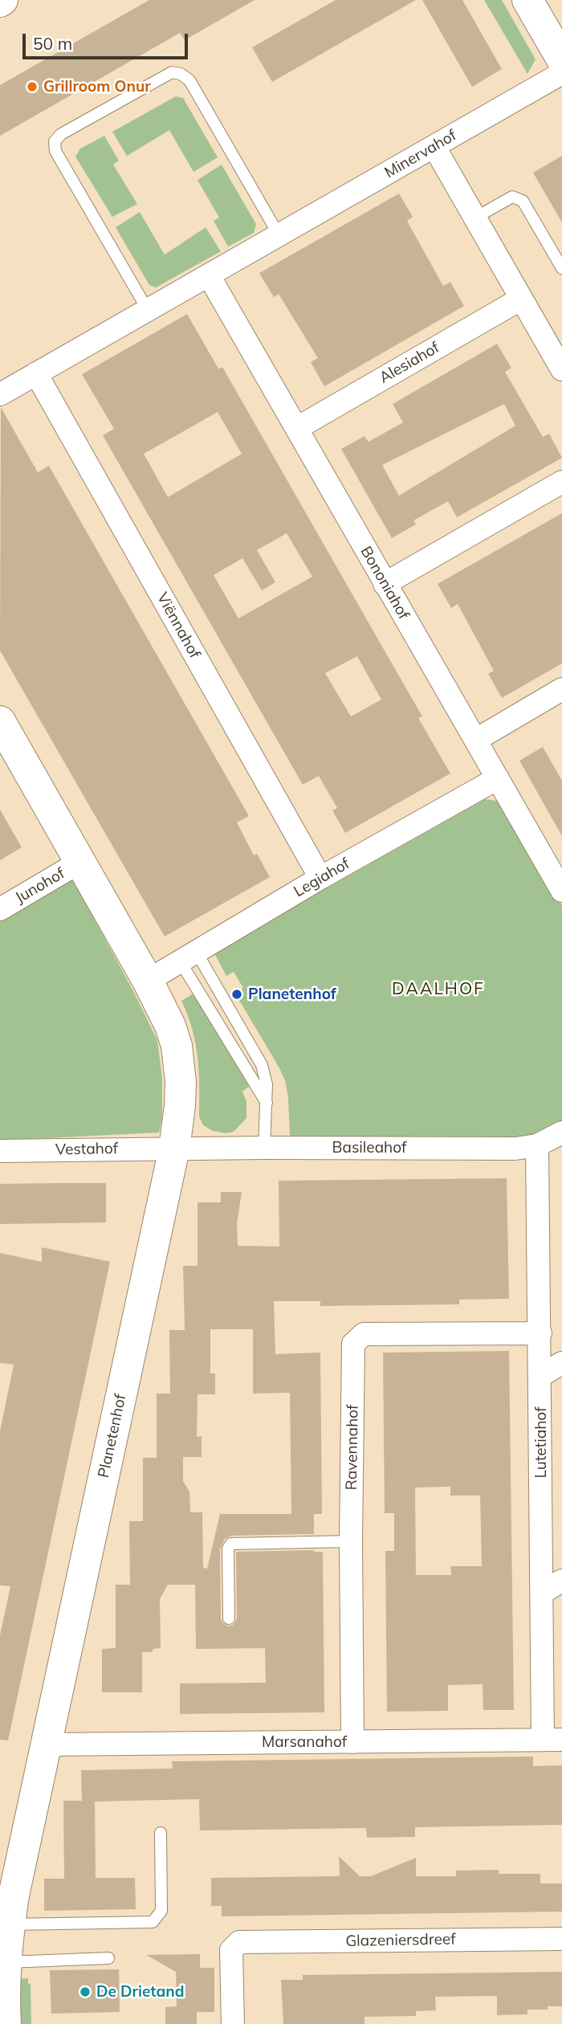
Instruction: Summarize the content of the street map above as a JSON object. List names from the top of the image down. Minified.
{"streets":{"street":["Minervahof","Alesiahof","Bononiahof","Viënnahof","Legiahof","Junohof","Basileahof","Vestahof","Planetenhof","Lutetiahof","Ravennahof","Marsanahof","Glazeniersdreef"]},"crossings":[["Minervahof","Bononiahof"],["Minervahof","Viënnahof"],["Alesiahof","Bononiahof"],["Bononiahof","Legiahof"],["Viënnahof","Legiahof"],["Legiahof","Planetenhof"],["Junohof","Planetenhof"],["Basileahof","Vestahof"],["Basileahof","Planetenhof"],["Basileahof","Lutetiahof"],["Vestahof","Planetenhof"],["Planetenhof","Marsanahof"],["Lutetiahof","Ravennahof"],["Lutetiahof","Marsanahof"],["Ravennahof","Marsanahof"]],"districts":["DAALHOF"],"places":["Grillroom Onur","Planetenhof","De Drietand"],"scale_bar":"50 m"}
